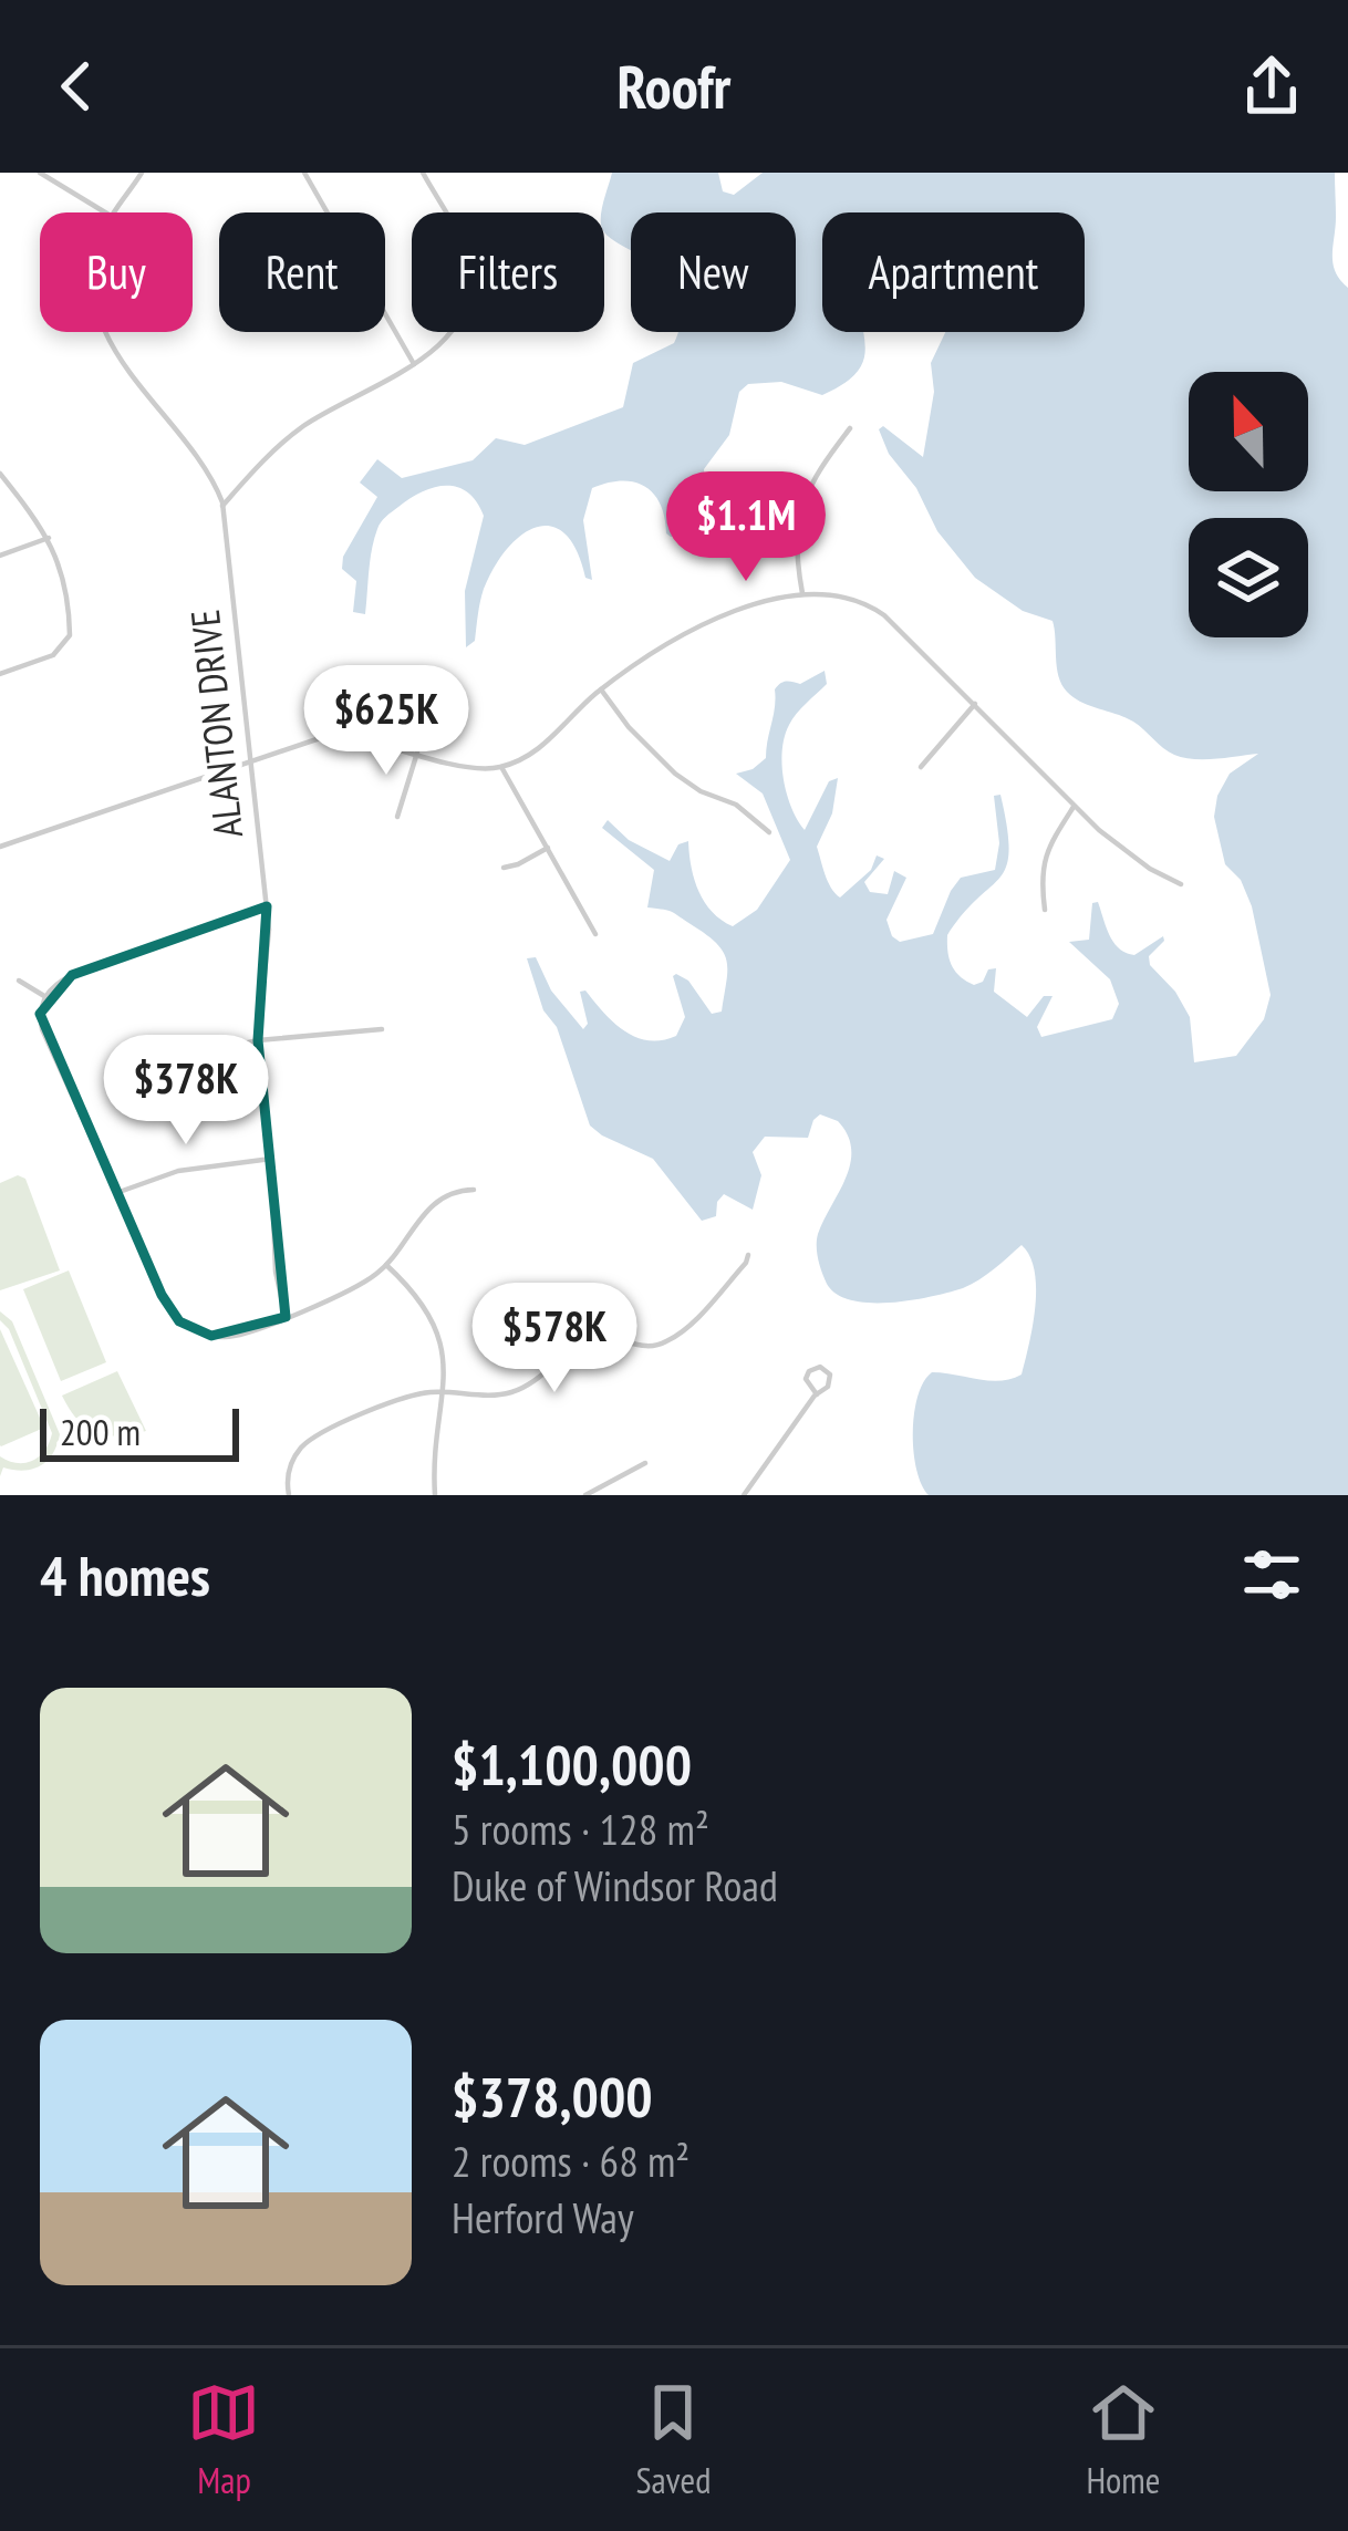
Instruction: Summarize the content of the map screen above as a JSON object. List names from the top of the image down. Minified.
{"streets":{"street":["ALANTON DRIVE"]},"scale_bar":"200 m","north":"top","page":{"header":"Roofr","chip":["Buy","Rent","Filters","New","Apartment"],"price":["$1.1M","$625K","$378K","$578K"],"scale":"200 m","heading":"4 homes","list":[{"name":"$1,100,000","note":"5 rooms · 128 m² · Duke of Windsor Road"},{"name":"$378,000","note":"2 rooms · 68 m² · Herford Way"}],"tabs":["Map","Saved","Home"]}}
